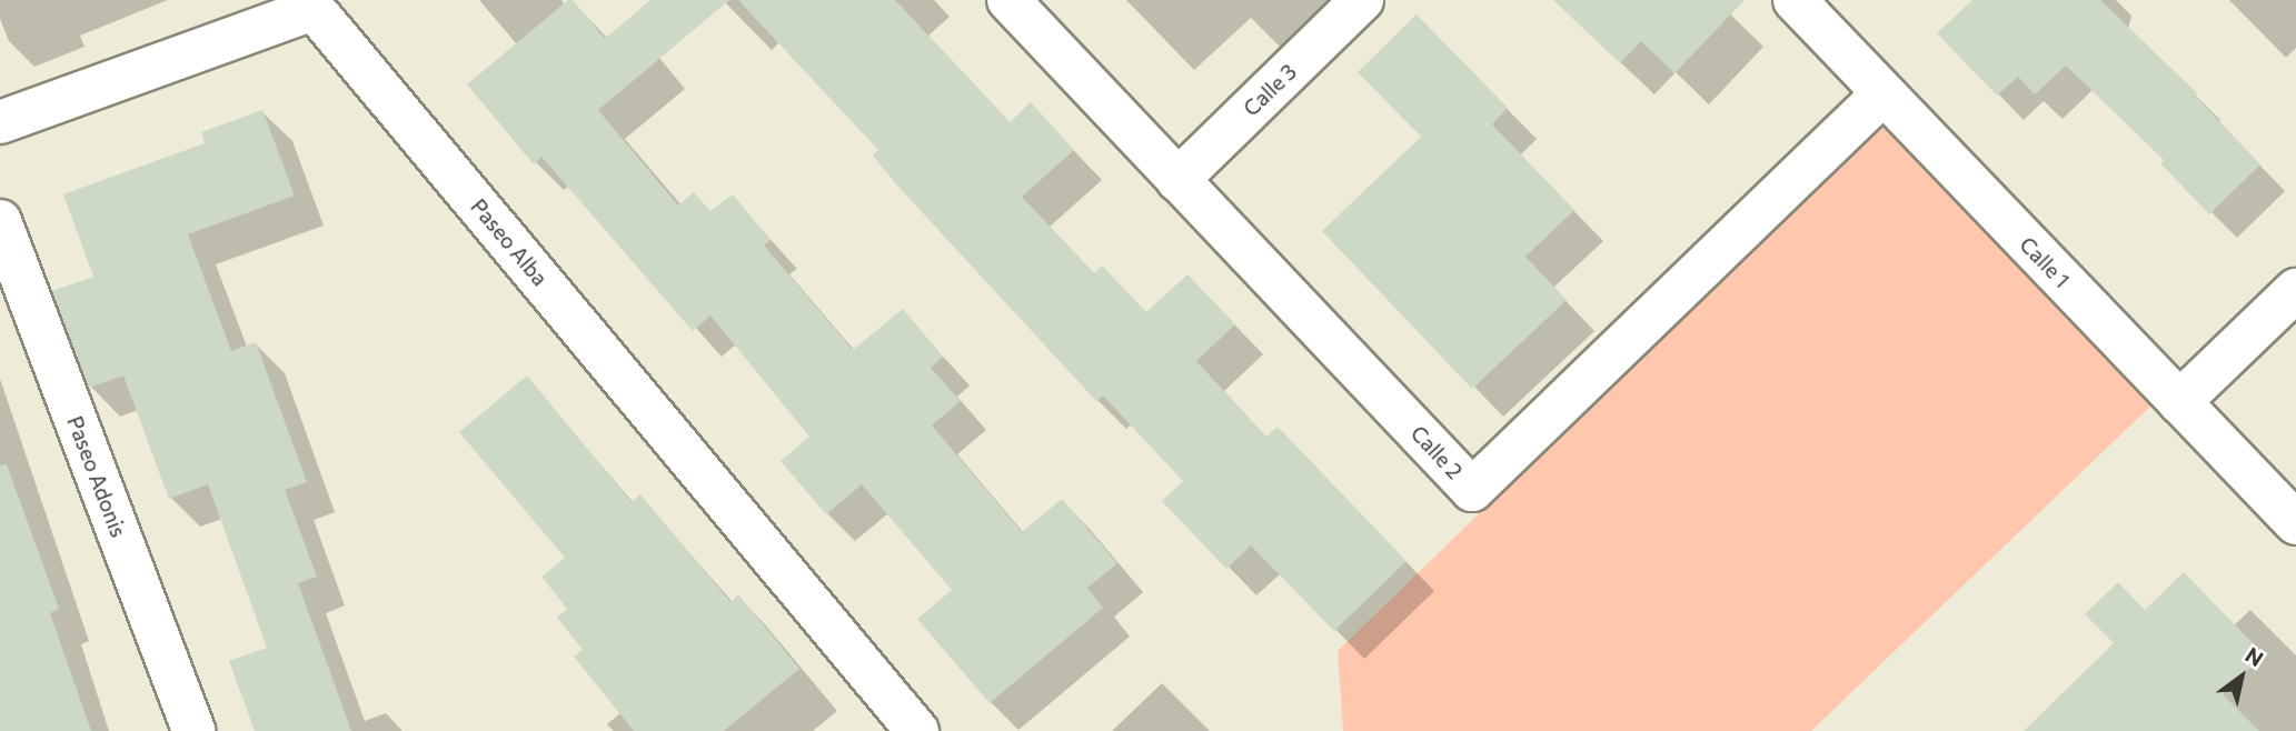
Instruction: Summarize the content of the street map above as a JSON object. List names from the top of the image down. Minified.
{"streets":{"street":["Calle 3","Paseo Alba","Calle 1","Calle 2","Paseo Adonis"]},"crossings":[["Calle 3","Calle 2"],["Calle 1","Calle 2"]],"north":"top right"}
